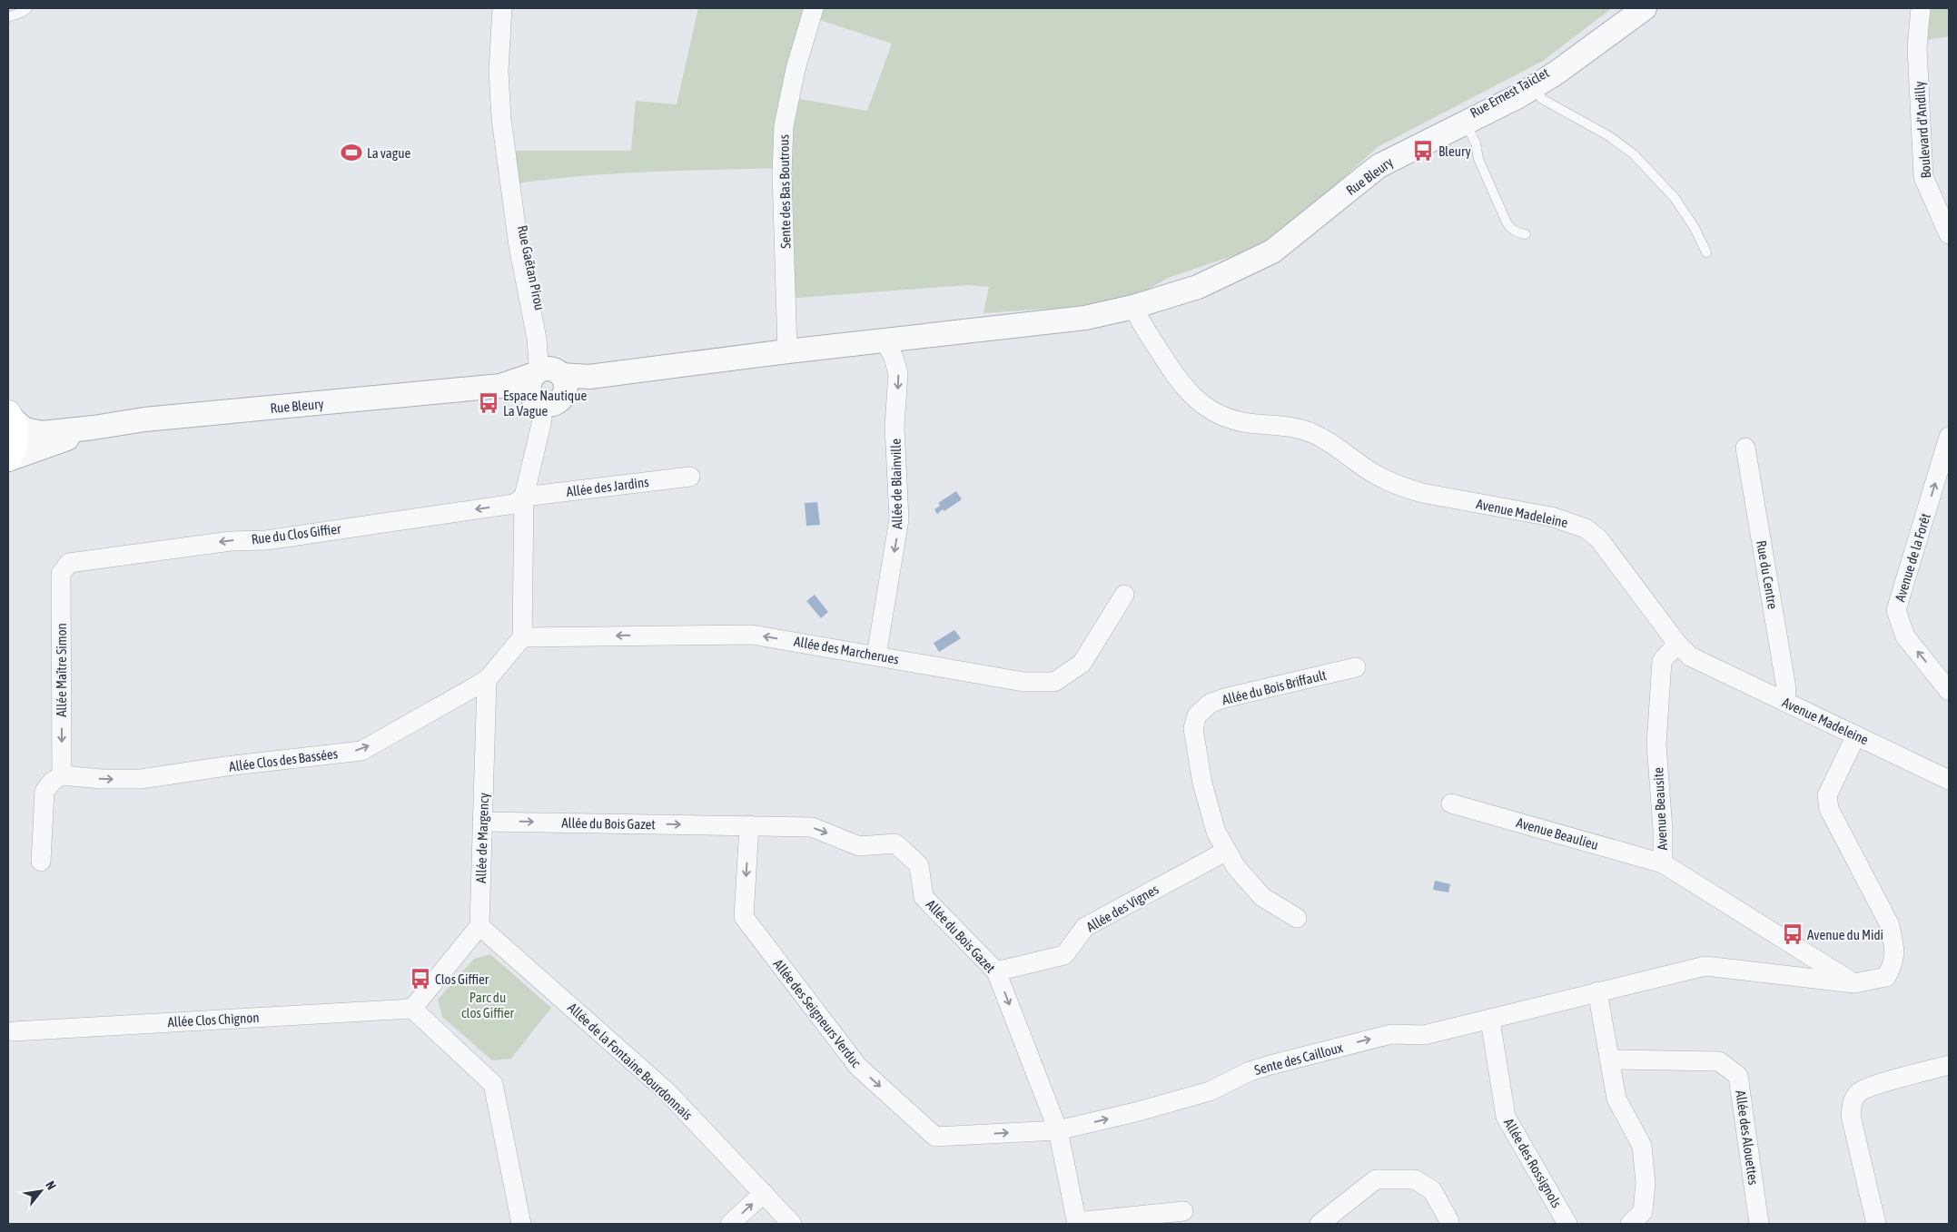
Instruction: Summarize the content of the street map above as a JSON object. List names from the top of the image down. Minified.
{"streets":{"street":["Rue Ernest Taiclet","Boulevard d'Andilly","Rue Bleury","Sente des Bas Boutrous","Rue Gaëtan Pirou","Allée de Blainville","Allée des Jardins","Avenue Madeleine","Rue du Clos Giffier","Avenue de la Forêt","Rue du Centre","Allée des Marcherues","Allée Maître Simon","Allée du Bois Briffault","Allée Clos des Bassées","Avenue Beausite","Allée du Bois Gazet","Avenue Beaulieu","Allée de Margency","Allée des Vignes","Allée des Seigneurs Verduc","Allée Clos Chignon","Sente des Cailloux","Allée de la Fontaine Bourdonnais","Allée des Alouettes","Allée des Rossignols"]},"crossings":[["Rue Ernest Taiclet","Rue Bleury"],["Rue Bleury","Rue Gaëtan Pirou"],["Rue Bleury","Avenue Madeleine"],["Allée de Blainville","Allée des Marcherues"],["Allée des Jardins","Rue du Clos Giffier"],["Avenue Madeleine","Rue du Centre"],["Avenue Madeleine","Avenue Beausite"],["Rue du Clos Giffier","Allée Maître Simon"],["Allée Maître Simon","Allée Clos des Bassées"],["Allée du Bois Briffault","Allée des Vignes"],["Allée Clos des Bassées","Allée de Margency"],["Avenue Beausite","Avenue Beaulieu"],["Allée du Bois Gazet","Allée de Margency"],["Allée du Bois Gazet","Allée des Vignes"],["Allée du Bois Gazet","Allée des Seigneurs Verduc"],["Allée du Bois Gazet","Sente des Cailloux"],["Allée de Margency","Allée de la Fontaine Bourdonnais"],["Allée des Seigneurs Verduc","Sente des Cailloux"],["Sente des Cailloux","Allée des Rossignols"]],"one_way":["Allée de Blainville","Rue du Clos Giffier","Avenue de la Forêt","Allée des Marcherues","Allée Maître Simon","Allée Clos des Bassées","Allée du Bois Gazet","Allée des Seigneurs Verduc","Sente des Cailloux"],"parks":["Parc du clos Giffier"],"places":{"bus stop":["Bleury","Espace Nautique La Vague","Avenue du Midi","Clos Giffier"],"sports":["La vague"]},"north":"top right"}
